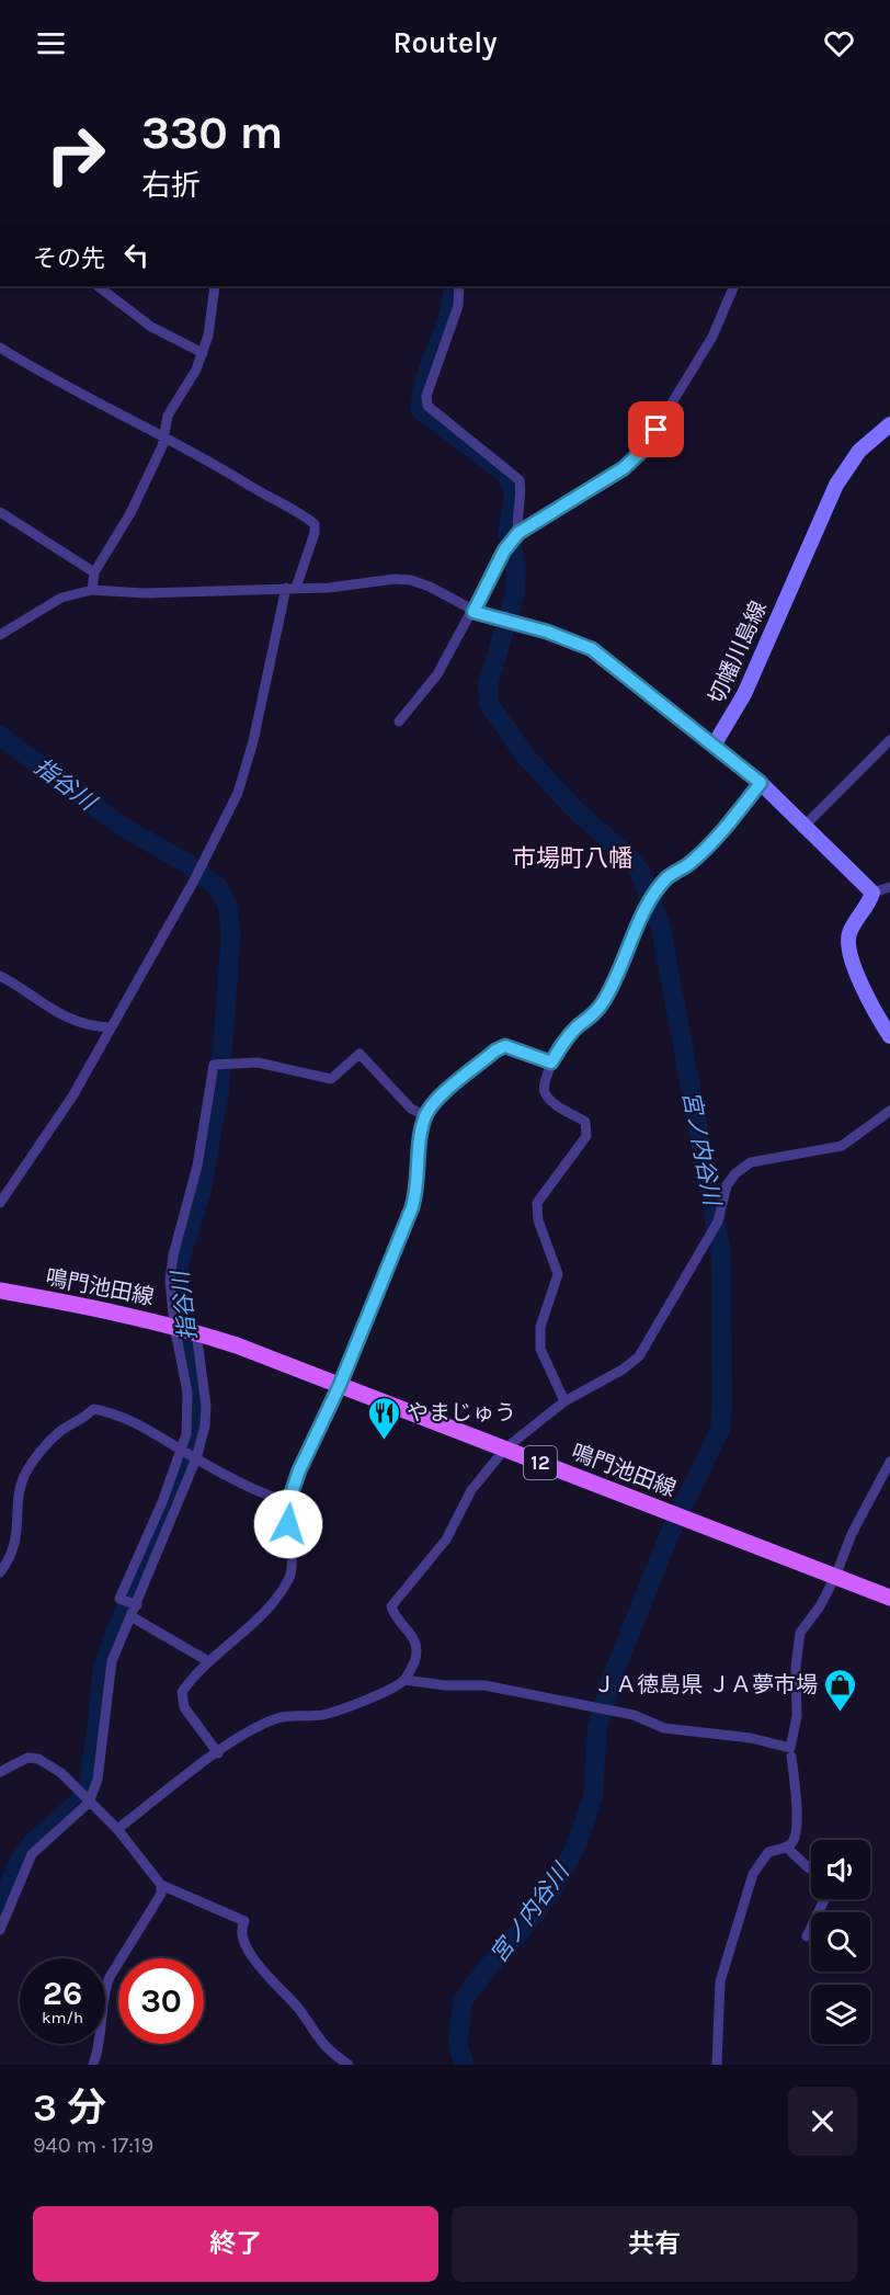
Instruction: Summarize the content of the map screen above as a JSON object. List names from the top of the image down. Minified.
{"streets":{"main road":["切幡川島線","鳴門池田線","12"]},"districts":["市場町八幡"],"water":["指谷川","宮ノ内谷川"],"places":{"restaurant":["やまじゅう"],"shop":["ＪＡ徳島県 ＪＡ夢市場"]},"page":{"header":"Routely","turn":["330 m","右折"],"then":"その先","speed":"26 km/h","limit":"30","heading":["3 分","940 m · 17:19"],"buttons":["終了","共有"]}}
